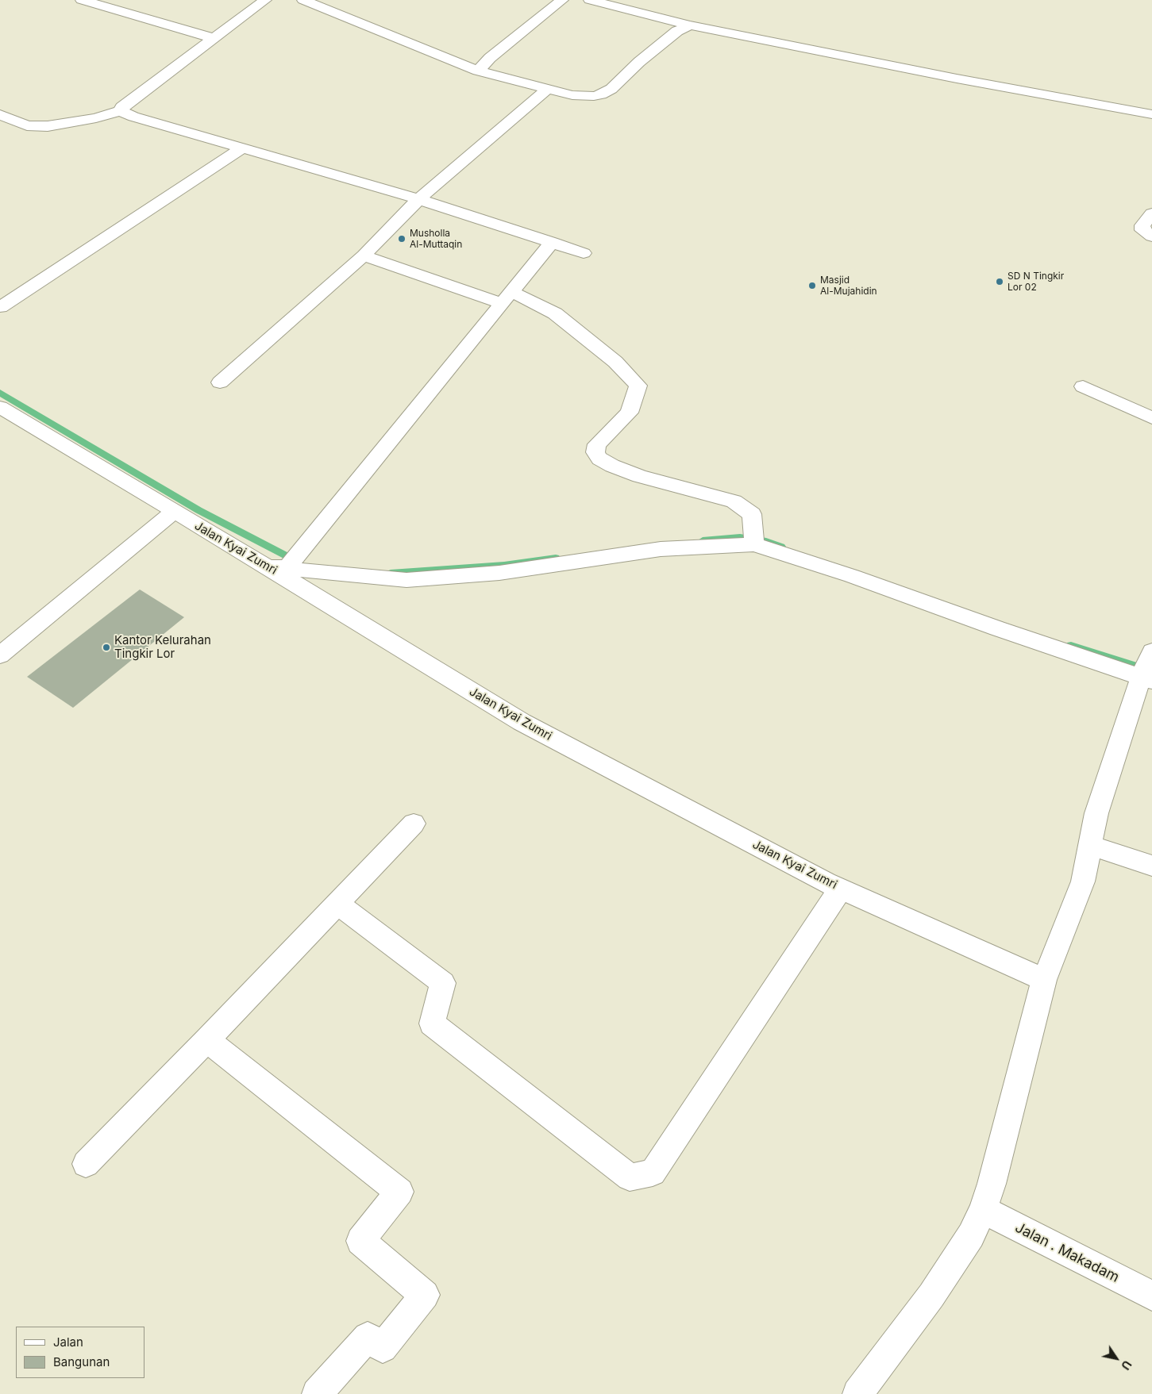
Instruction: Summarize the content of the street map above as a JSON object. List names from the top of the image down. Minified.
{"streets":{"street":["Jalan Kyai Zumri","Jalan . Makadam"]},"places":["Musholla Al-Muttaqin","SD N Tingkir Lor 02","Masjid Al-Mujahidin","Kantor Kelurahan Tingkir Lor"],"legend":["Jalan","Bangunan"],"north":"bottom right"}
